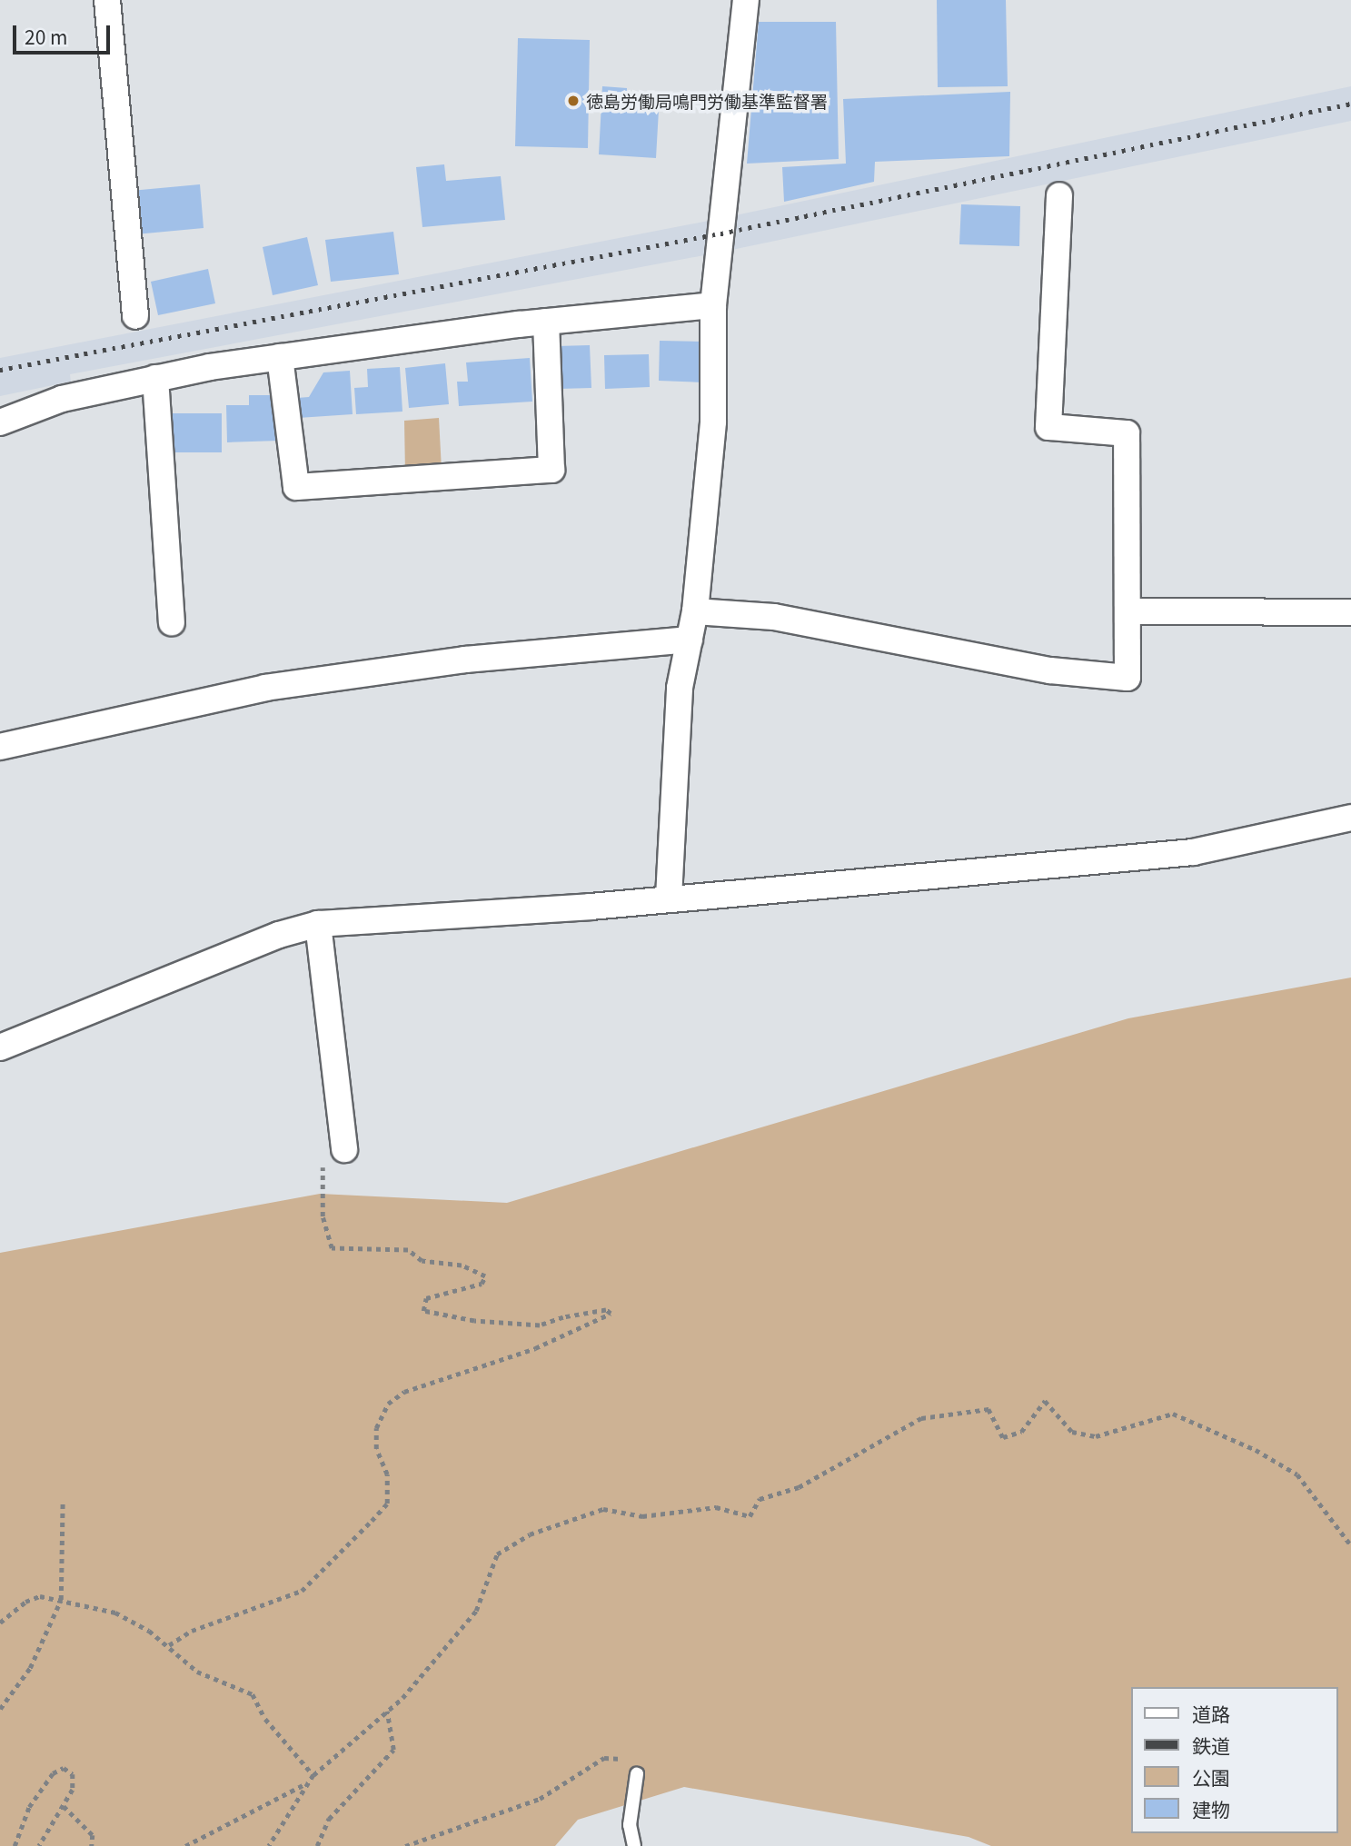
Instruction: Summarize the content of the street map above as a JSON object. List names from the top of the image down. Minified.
{"places":["徳島労働局鳴門労働基準監督署"],"legend":["道路","鉄道","公園","建物"],"scale_bar":"20 m"}
